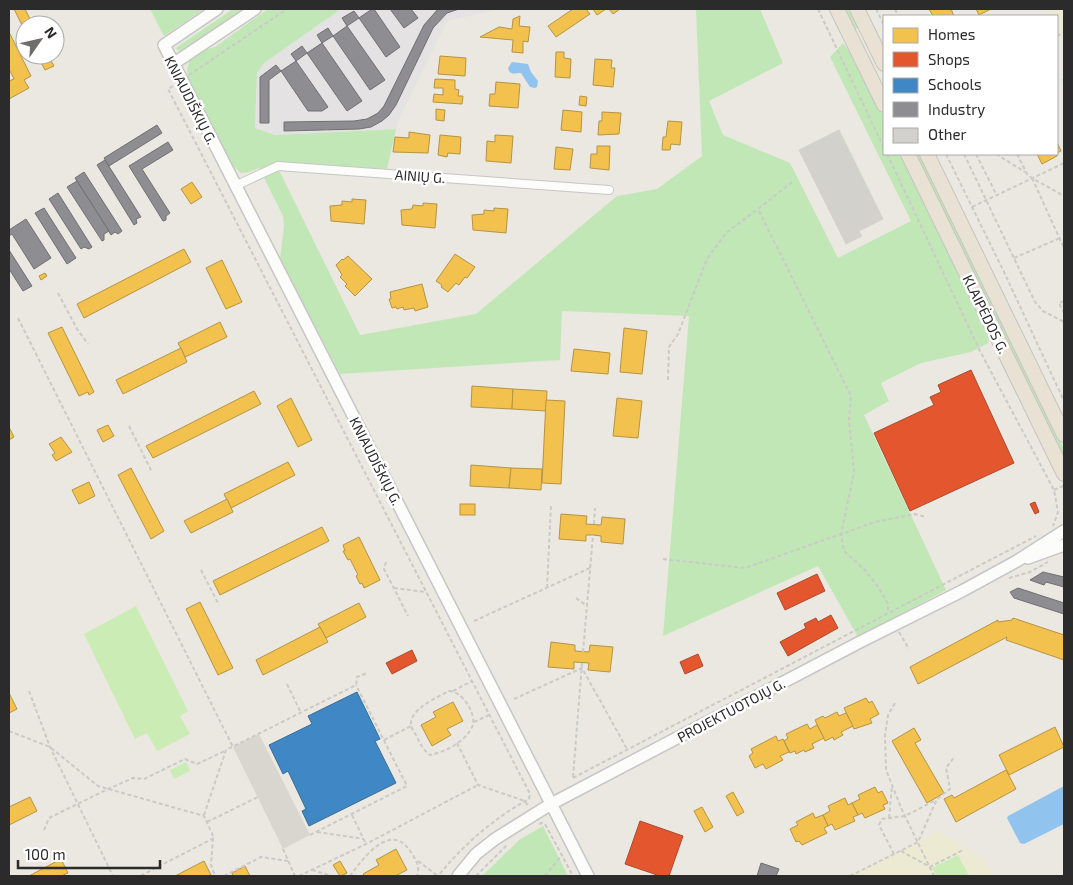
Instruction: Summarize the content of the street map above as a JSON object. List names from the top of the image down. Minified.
{"streets":{"highway":["KLAIPĖDOS G."],"main road":["KNIAUDIŠKIŲ G.","PROJEKTUOTOJŲ G."],"street":["AINIŲ G."]},"crossings":[["KNIAUDIŠKIŲ G.","AINIŲ G."],["KNIAUDIŠKIŲ G.","PROJEKTUOTOJŲ G."]],"legend":["Homes","Shops","Schools","Industry","Other"],"scale_bar":"100 m","north":"top right"}
